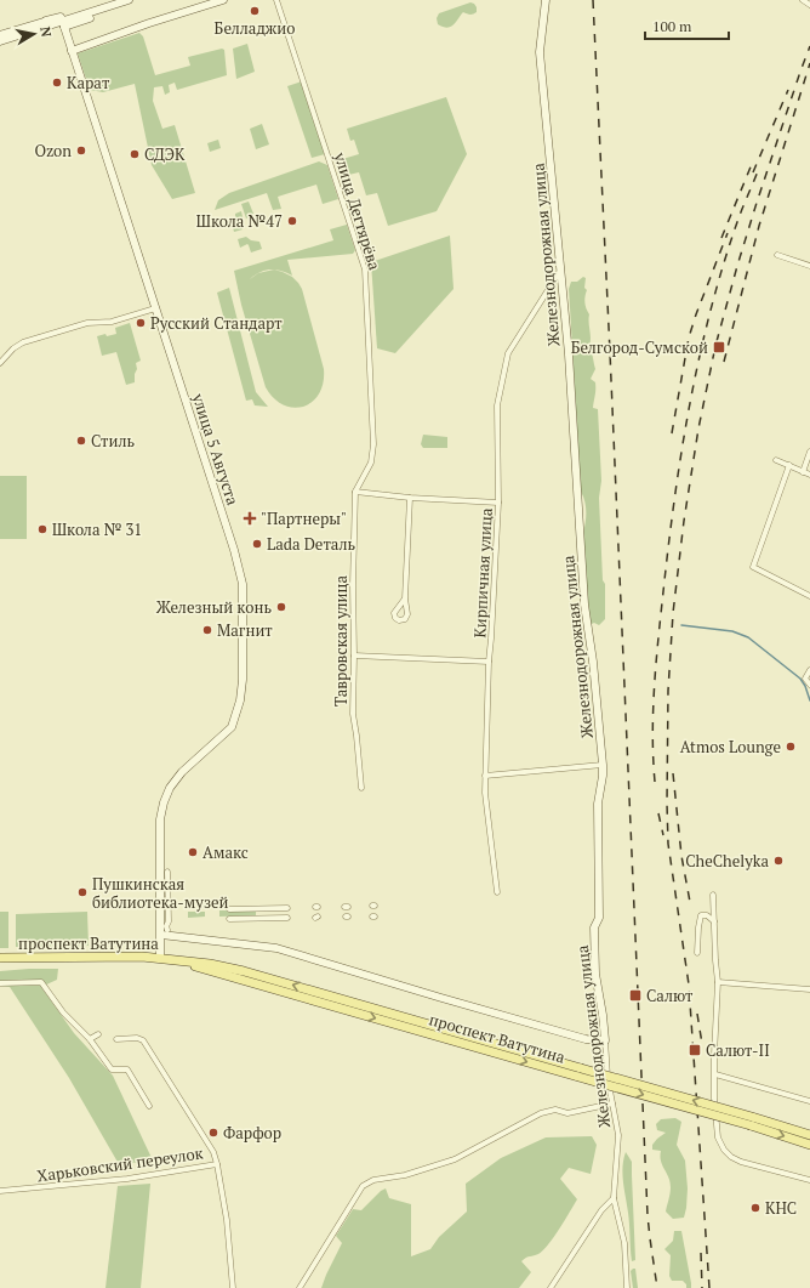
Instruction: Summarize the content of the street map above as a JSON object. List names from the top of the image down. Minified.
{"streets":{"main road":["проспект Ватутина"],"street":["улица Дегтярёва","Железнодорожная улица","улица 5 Августа","Кирпичная улица","Тавровская улица","Харьковский переулок"]},"crossings":[["улица Дегтярёва","Тавровская улица"],["Железнодорожная улица","Кирпичная улица"],["улица 5 Августа","проспект Ватутина"]],"places":{"other":["Белладжио","Карат","Ozon","СДЭК","Школа №47","Русский Стандарт","Стиль","Школа № 31","Lada Dеталь","Железный конь","Магнит","Atmos Lounge","Амакс","CheChelyka","Пушкинская библиотека-музей","Фарфор","КНС"],"transit":["Белгород-Сумской","Салют","Салют-II"],"health":["\"Партнеры\""]},"scale_bar":"100 m","north":"right"}
